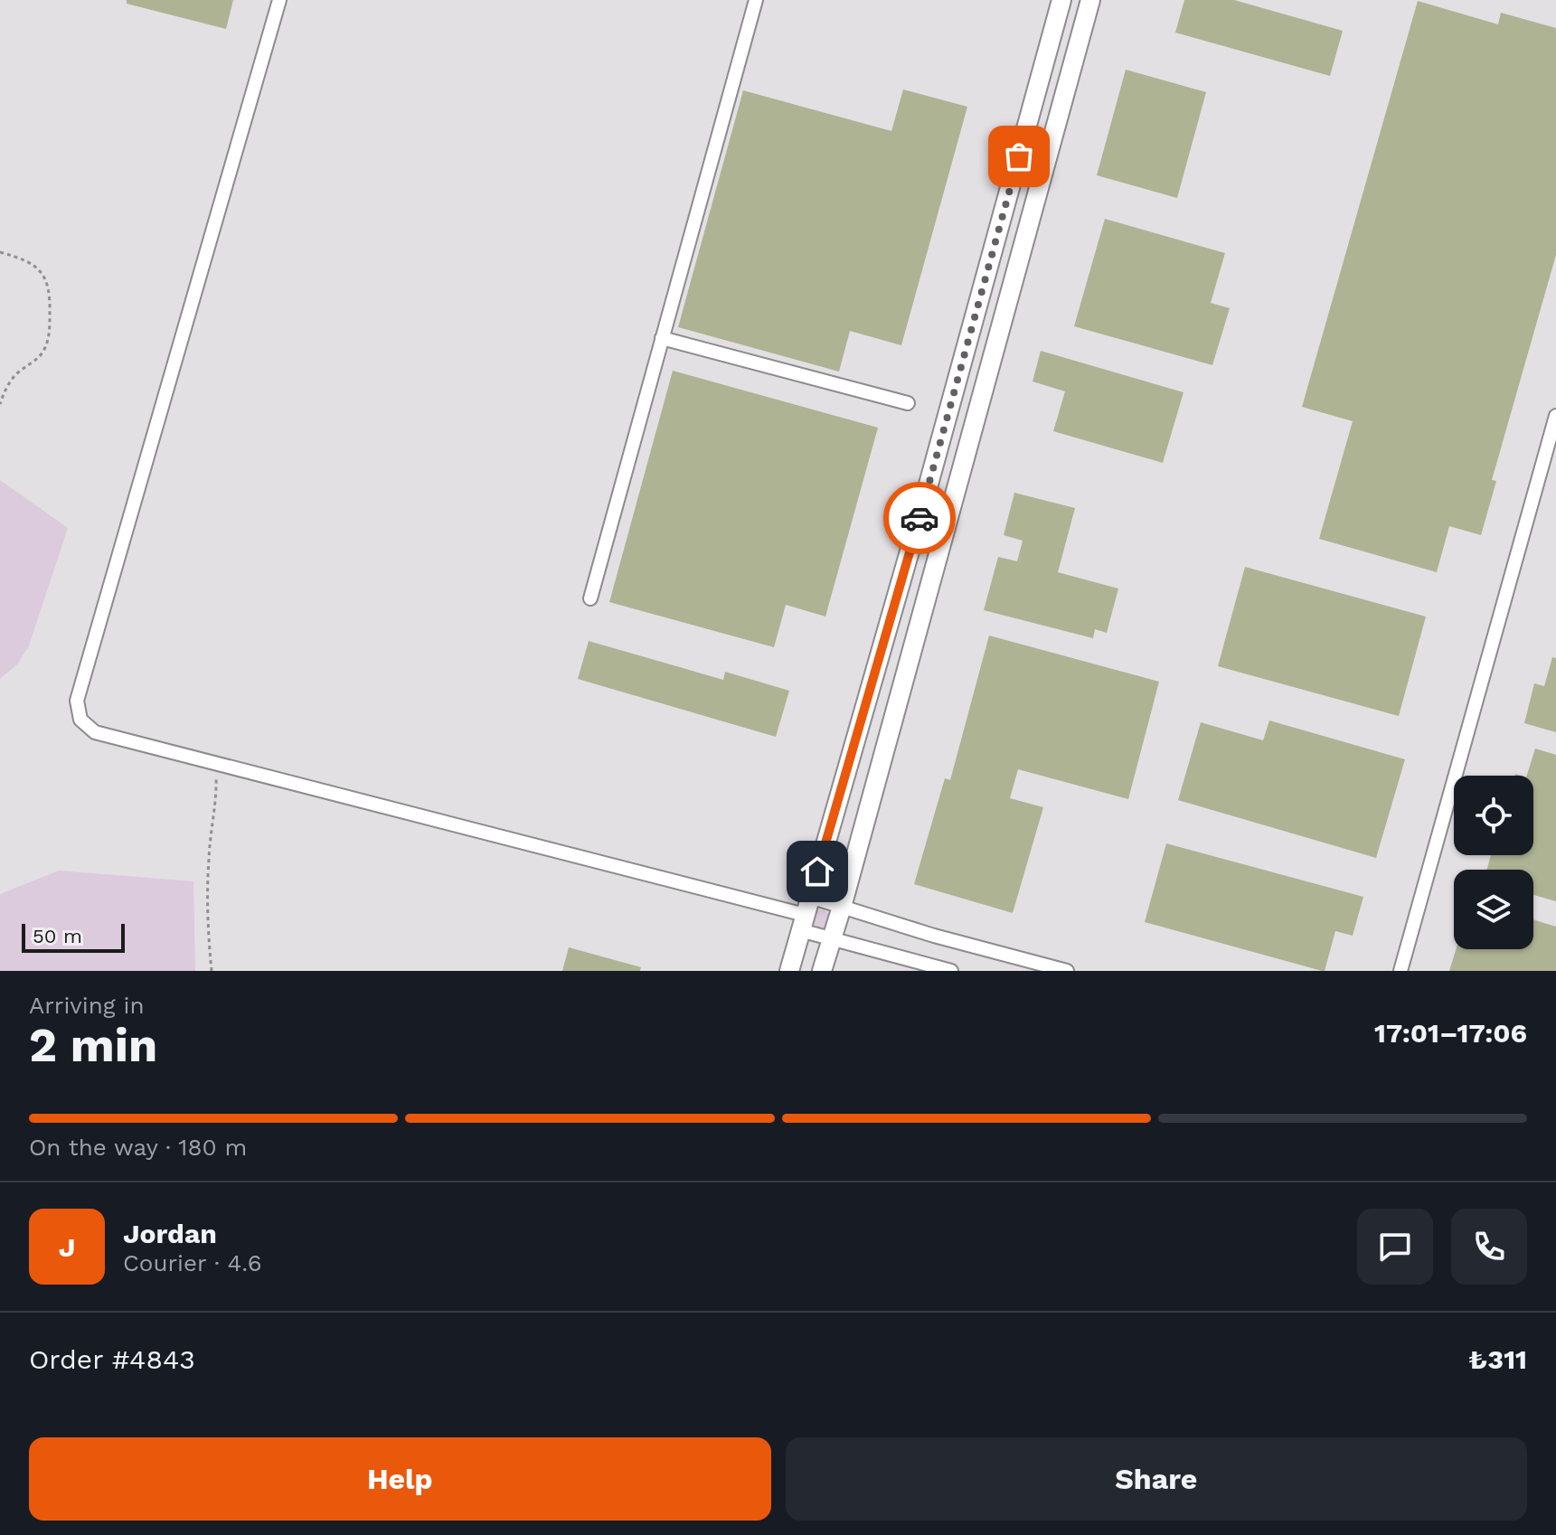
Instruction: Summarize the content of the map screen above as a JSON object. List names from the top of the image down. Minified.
{"scale_bar":"50 m","page":{"scale":"50 m","heading":["2 min","Arriving in","17:01–17:06"],"panel":["Jordan","Courier · 4.6","Order #4843","₺311"],"bar":"On the way · 180 m","round":"J","buttons":["Help","Share"]}}
